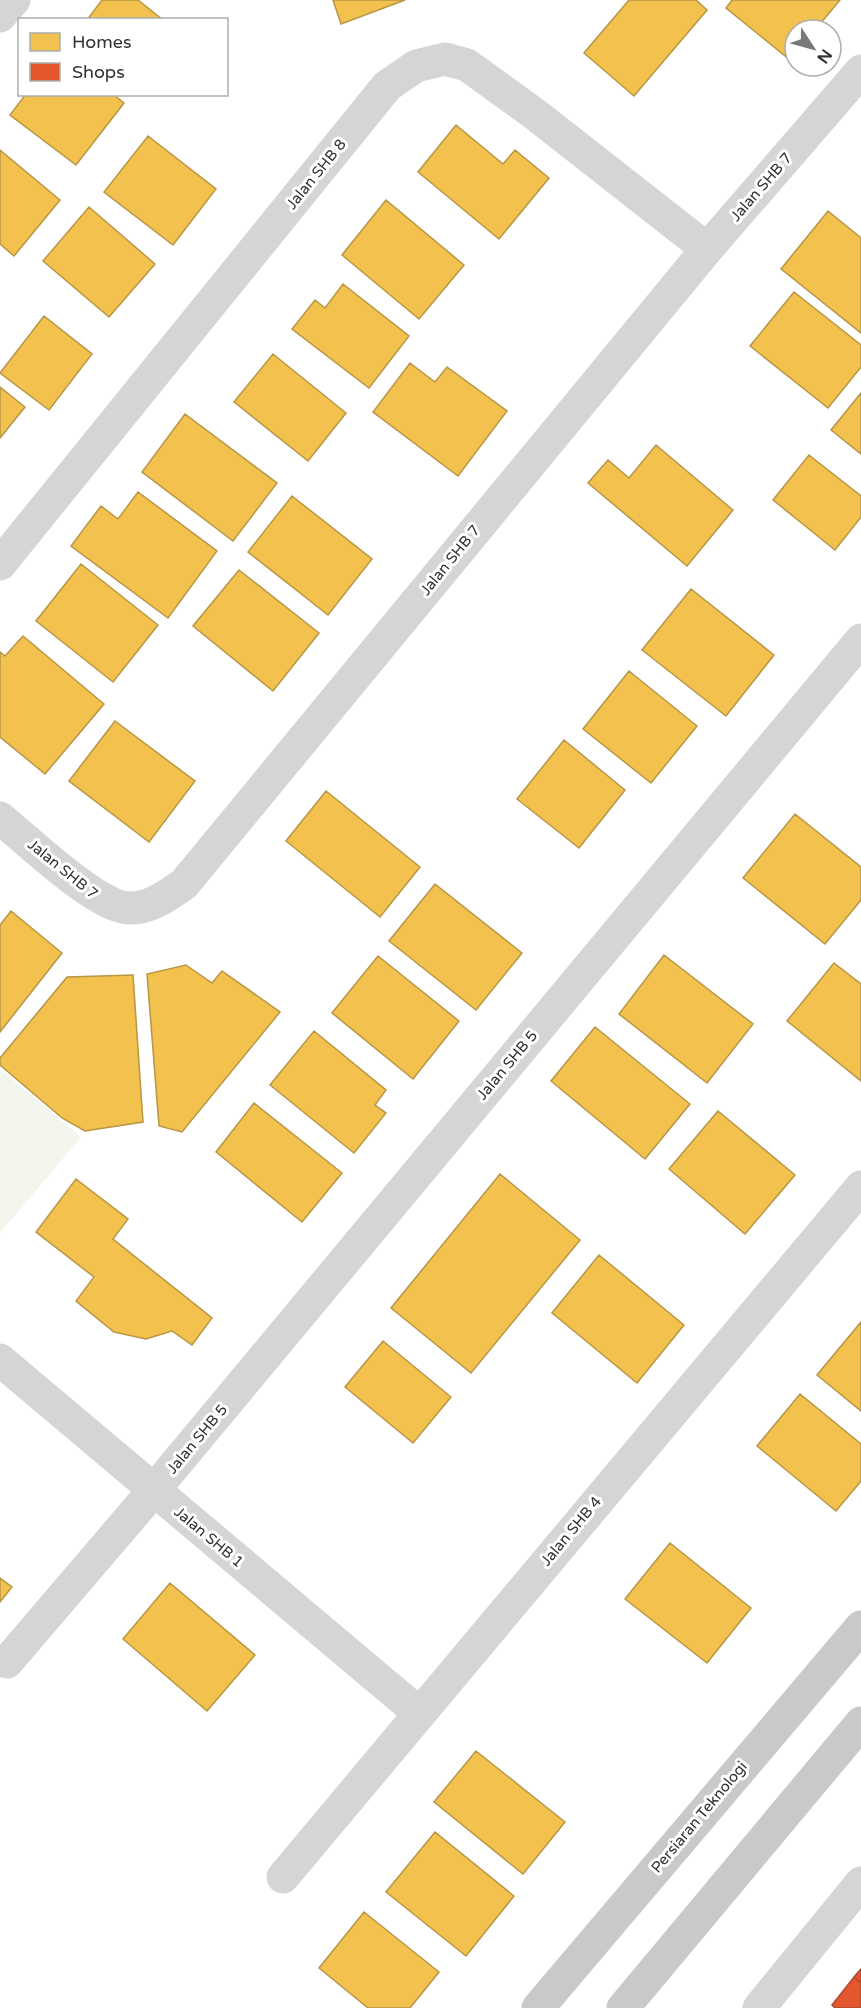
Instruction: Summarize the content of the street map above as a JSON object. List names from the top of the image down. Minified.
{"streets":{"main road":["Persiaran Teknologi"],"street":["Jalan SHB 8","Jalan SHB 7","Jalan SHB 5","Jalan SHB 4","Jalan SHB 1"]},"crossings":[["Jalan SHB 8","Jalan SHB 7"],["Jalan SHB 5","Jalan SHB 1"],["Jalan SHB 4","Jalan SHB 1"]],"legend":["Homes","Shops"],"north":"bottom right"}
